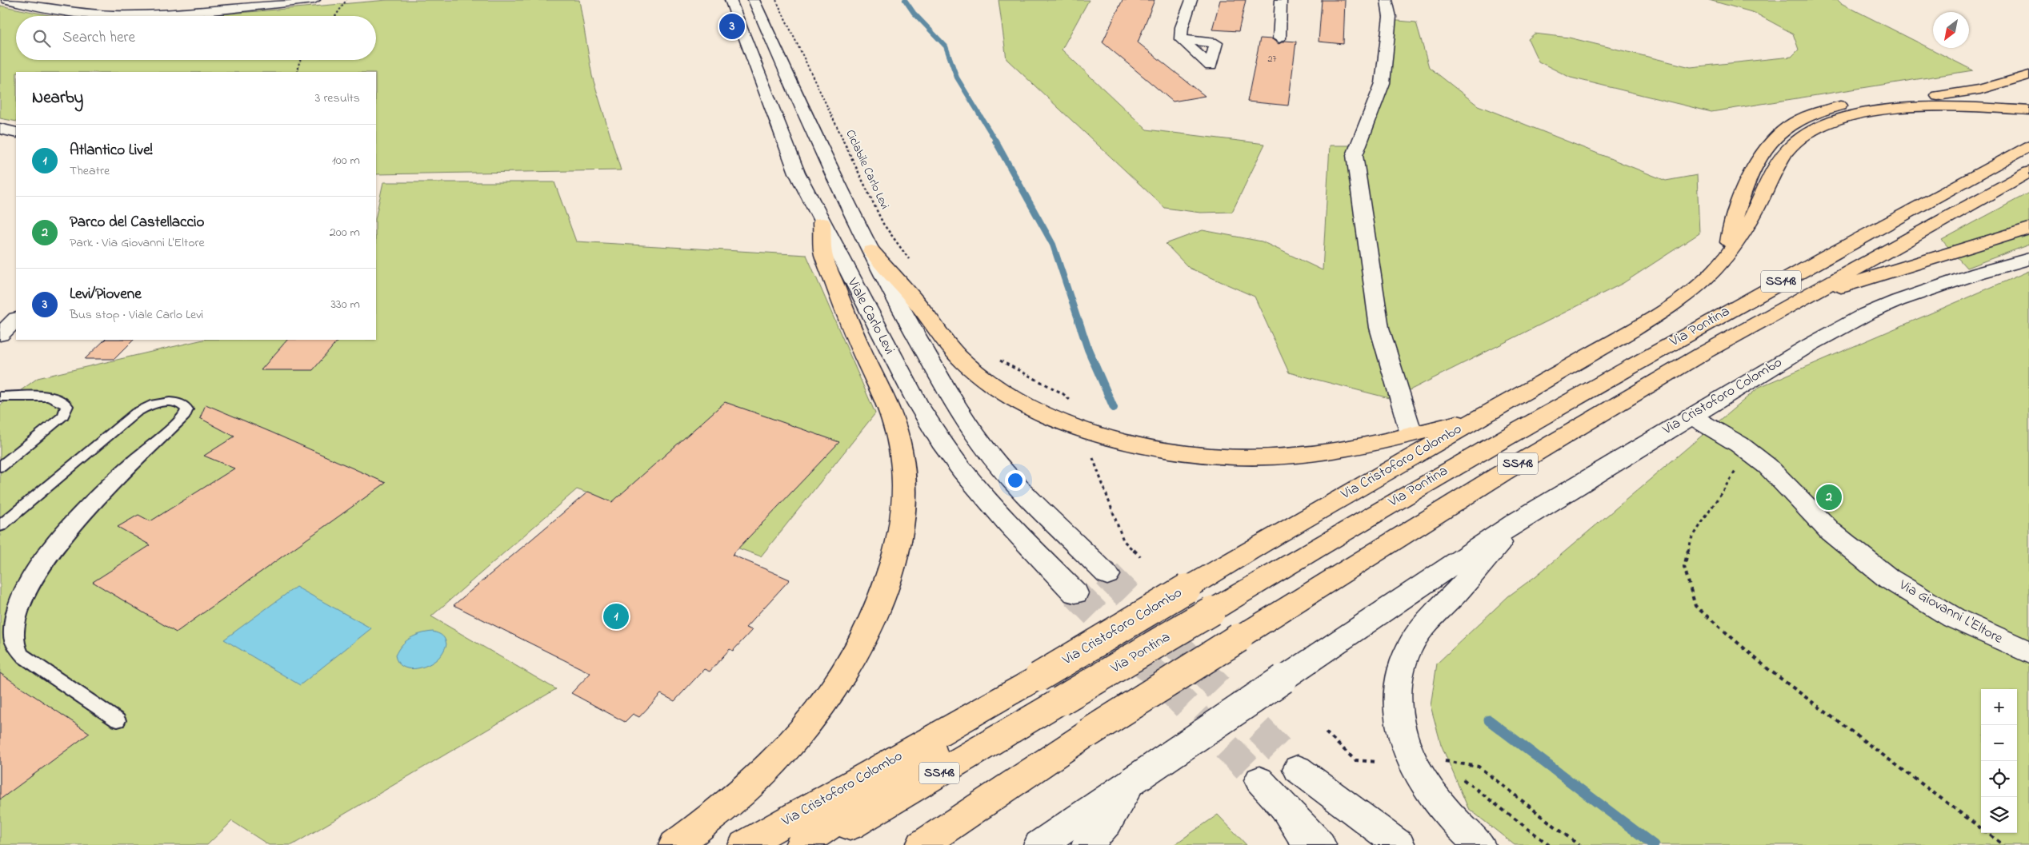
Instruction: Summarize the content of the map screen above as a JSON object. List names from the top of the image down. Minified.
{"streets":{"highway":["SS148","Via Pontina","Via Cristoforo Colombo"],"street":["Viale Carlo Levi","Via Giovanni L'Eltore"],"path":["Ciclabile Carlo Levi"]},"crossings":[["Via Cristoforo Colombo","Via Giovanni L'Eltore"]],"house_numbers":["27"],"north":"bottom left","page":{"pins":["3","2","1"],"search":"Search here","heading":["Nearby","3 results"],"list":[{"mark":"1","name":"Atlantico Live!","note":"Theatre","value":"100 m"},{"mark":"2","name":"Parco del Castellaccio","note":"Park · Via Giovanni L'Eltore","value":"200 m"},{"mark":"3","name":"Levi/Piovene","note":"Bus stop · Viale Carlo Levi","value":"330 m"}],"map_buttons":["+","−"]}}
